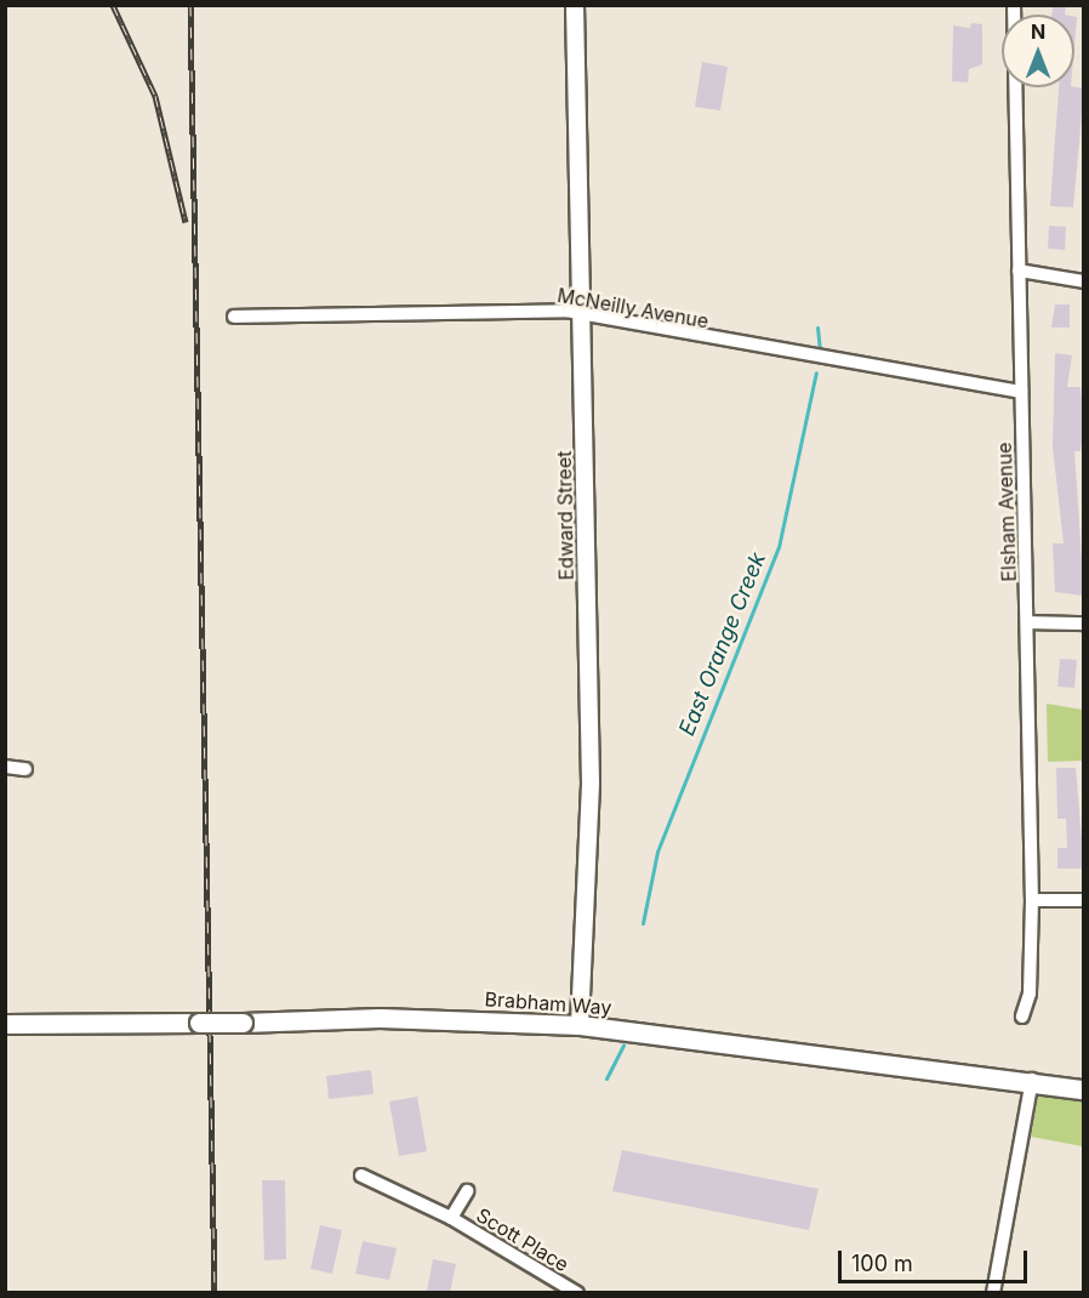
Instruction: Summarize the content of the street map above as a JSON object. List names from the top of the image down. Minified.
{"streets":{"main road":["Brabham Way"],"street":["McNeilly Avenue","Elsham Avenue","Edward Street","Scott Place"]},"crossings":[["McNeilly Avenue","Elsham Avenue"],["McNeilly Avenue","Edward Street"],["Edward Street","Brabham Way"]],"water":["East Orange Creek"],"scale_bar":"100 m","north":"top"}
